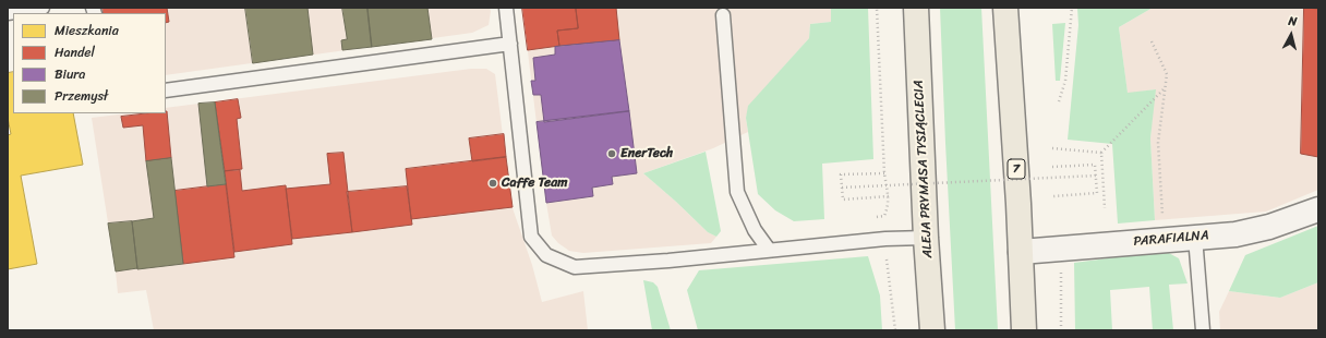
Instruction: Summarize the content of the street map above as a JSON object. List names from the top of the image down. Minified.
{"streets":{"main road":["ALEJA PRYMASA TYSIĄCLECIA","7"],"street":["PARAFIALNA"]},"crossings":[["7","PARAFIALNA"]],"places":["EnerTech","Caffe Team"],"legend":["Mieszkania","Handel","Biura","Przemysł"],"north":"top"}
